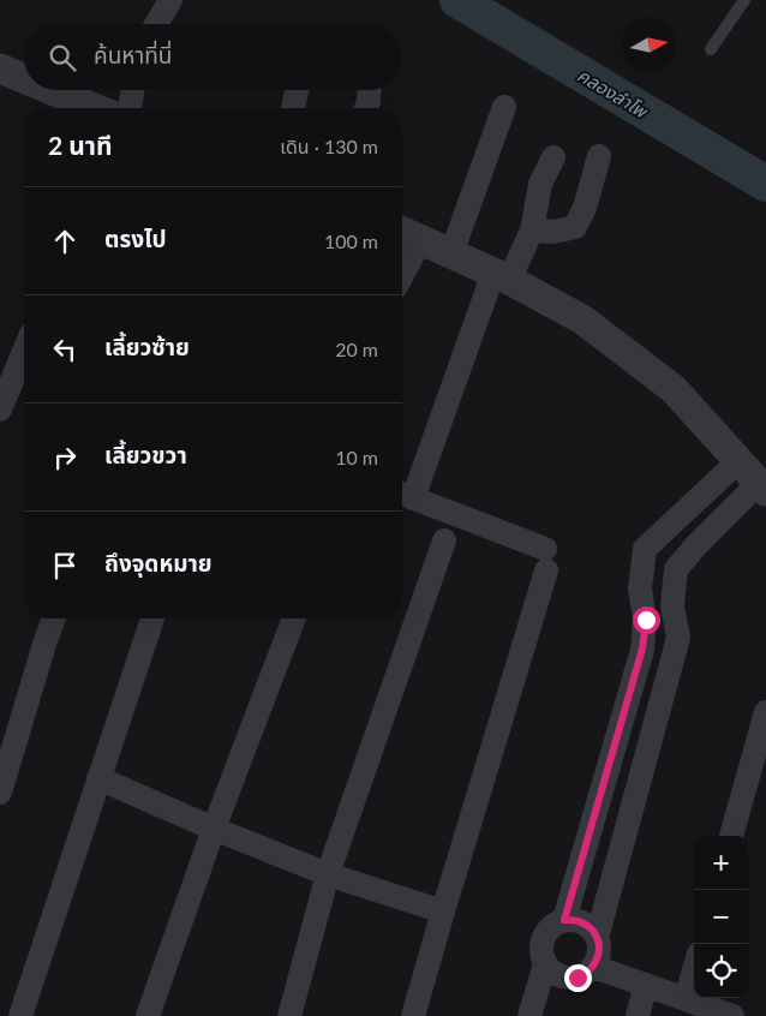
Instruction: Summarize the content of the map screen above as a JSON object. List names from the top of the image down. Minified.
{"water":["คลองลำโพ"],"north":"right","page":{"search":"ค้นหาที่นี่","heading":["2 นาที","เดิน · 130 m"],"list":[["ตรงไป","100 m"],["เลี้ยวซ้าย","20 m"],["เลี้ยวขวา","10 m"],"ถึงจุดหมาย"],"map_buttons":["+","−"]}}
